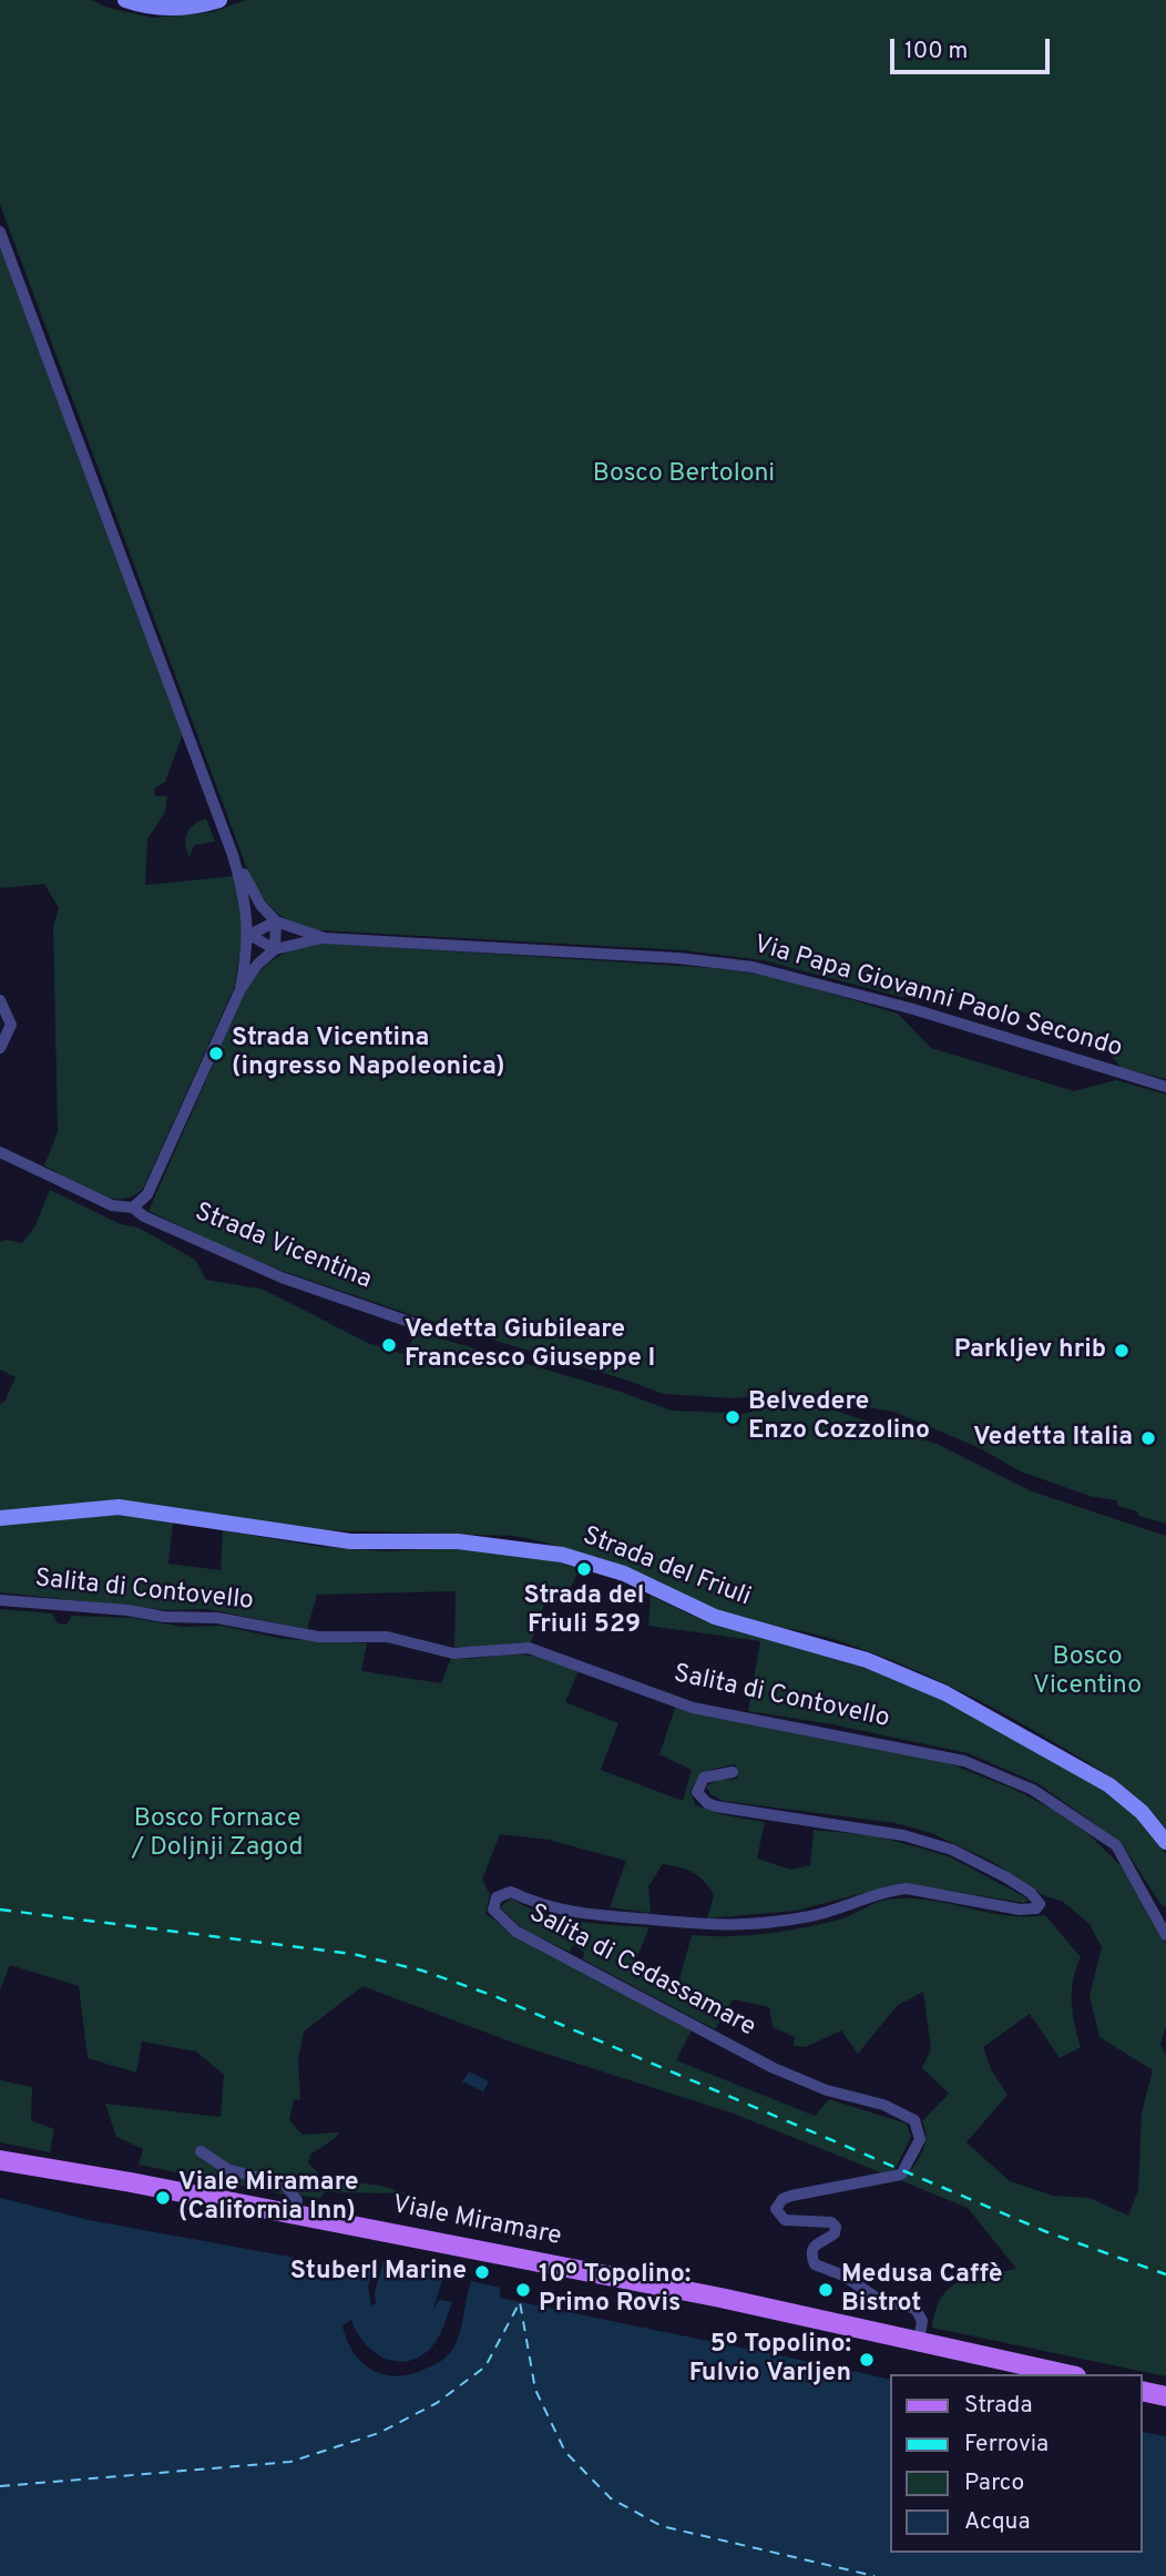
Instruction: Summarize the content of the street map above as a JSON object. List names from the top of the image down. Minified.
{"streets":{"main road":["Strada del Friuli","Viale Miramare"],"street":["Via Papa Giovanni Paolo Secondo","Strada Vicentina","Salita di Contovello","Salita di Cedassamare"]},"crossings":[["Salita di Cedassamare","Viale Miramare"]],"parks":["Bosco Bertoloni","Bosco Vicentino","Bosco Fornace / Doljnji Zagod"],"places":["Strada Vicentina (ingresso Napoleonica)","Vedetta Giubileare Francesco Giuseppe I","Parkljev hrib","Belvedere Enzo Cozzolino","Vedetta Italia","Strada del Friuli 529","Viale Miramare (California Inn)","Stuberl Marine","10º Topolino: Primo Rovis","Medusa Caffè Bistrot","5º Topolino: Fulvio Varljen"],"legend":["Strada","Ferrovia","Parco","Acqua"],"scale_bar":"100 m"}
